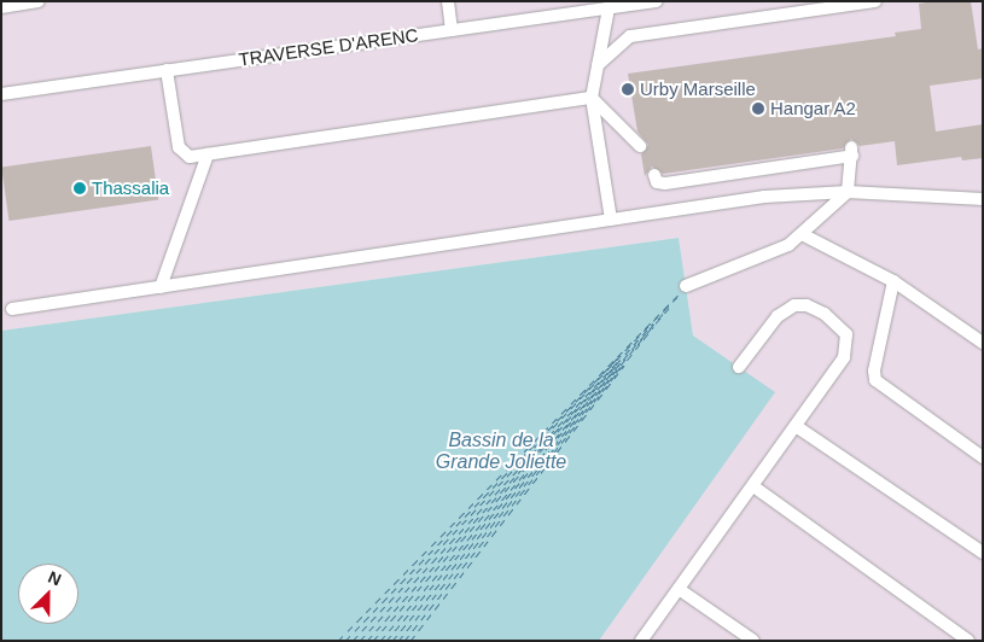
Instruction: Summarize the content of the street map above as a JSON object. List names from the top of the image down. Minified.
{"streets":{"lane":["TRAVERSE D'ARENC"]},"water":["Bassin de la Grande Joliette"],"places":["Urby Marseille","Hangar A2","Thassalia"],"north":"top right"}
